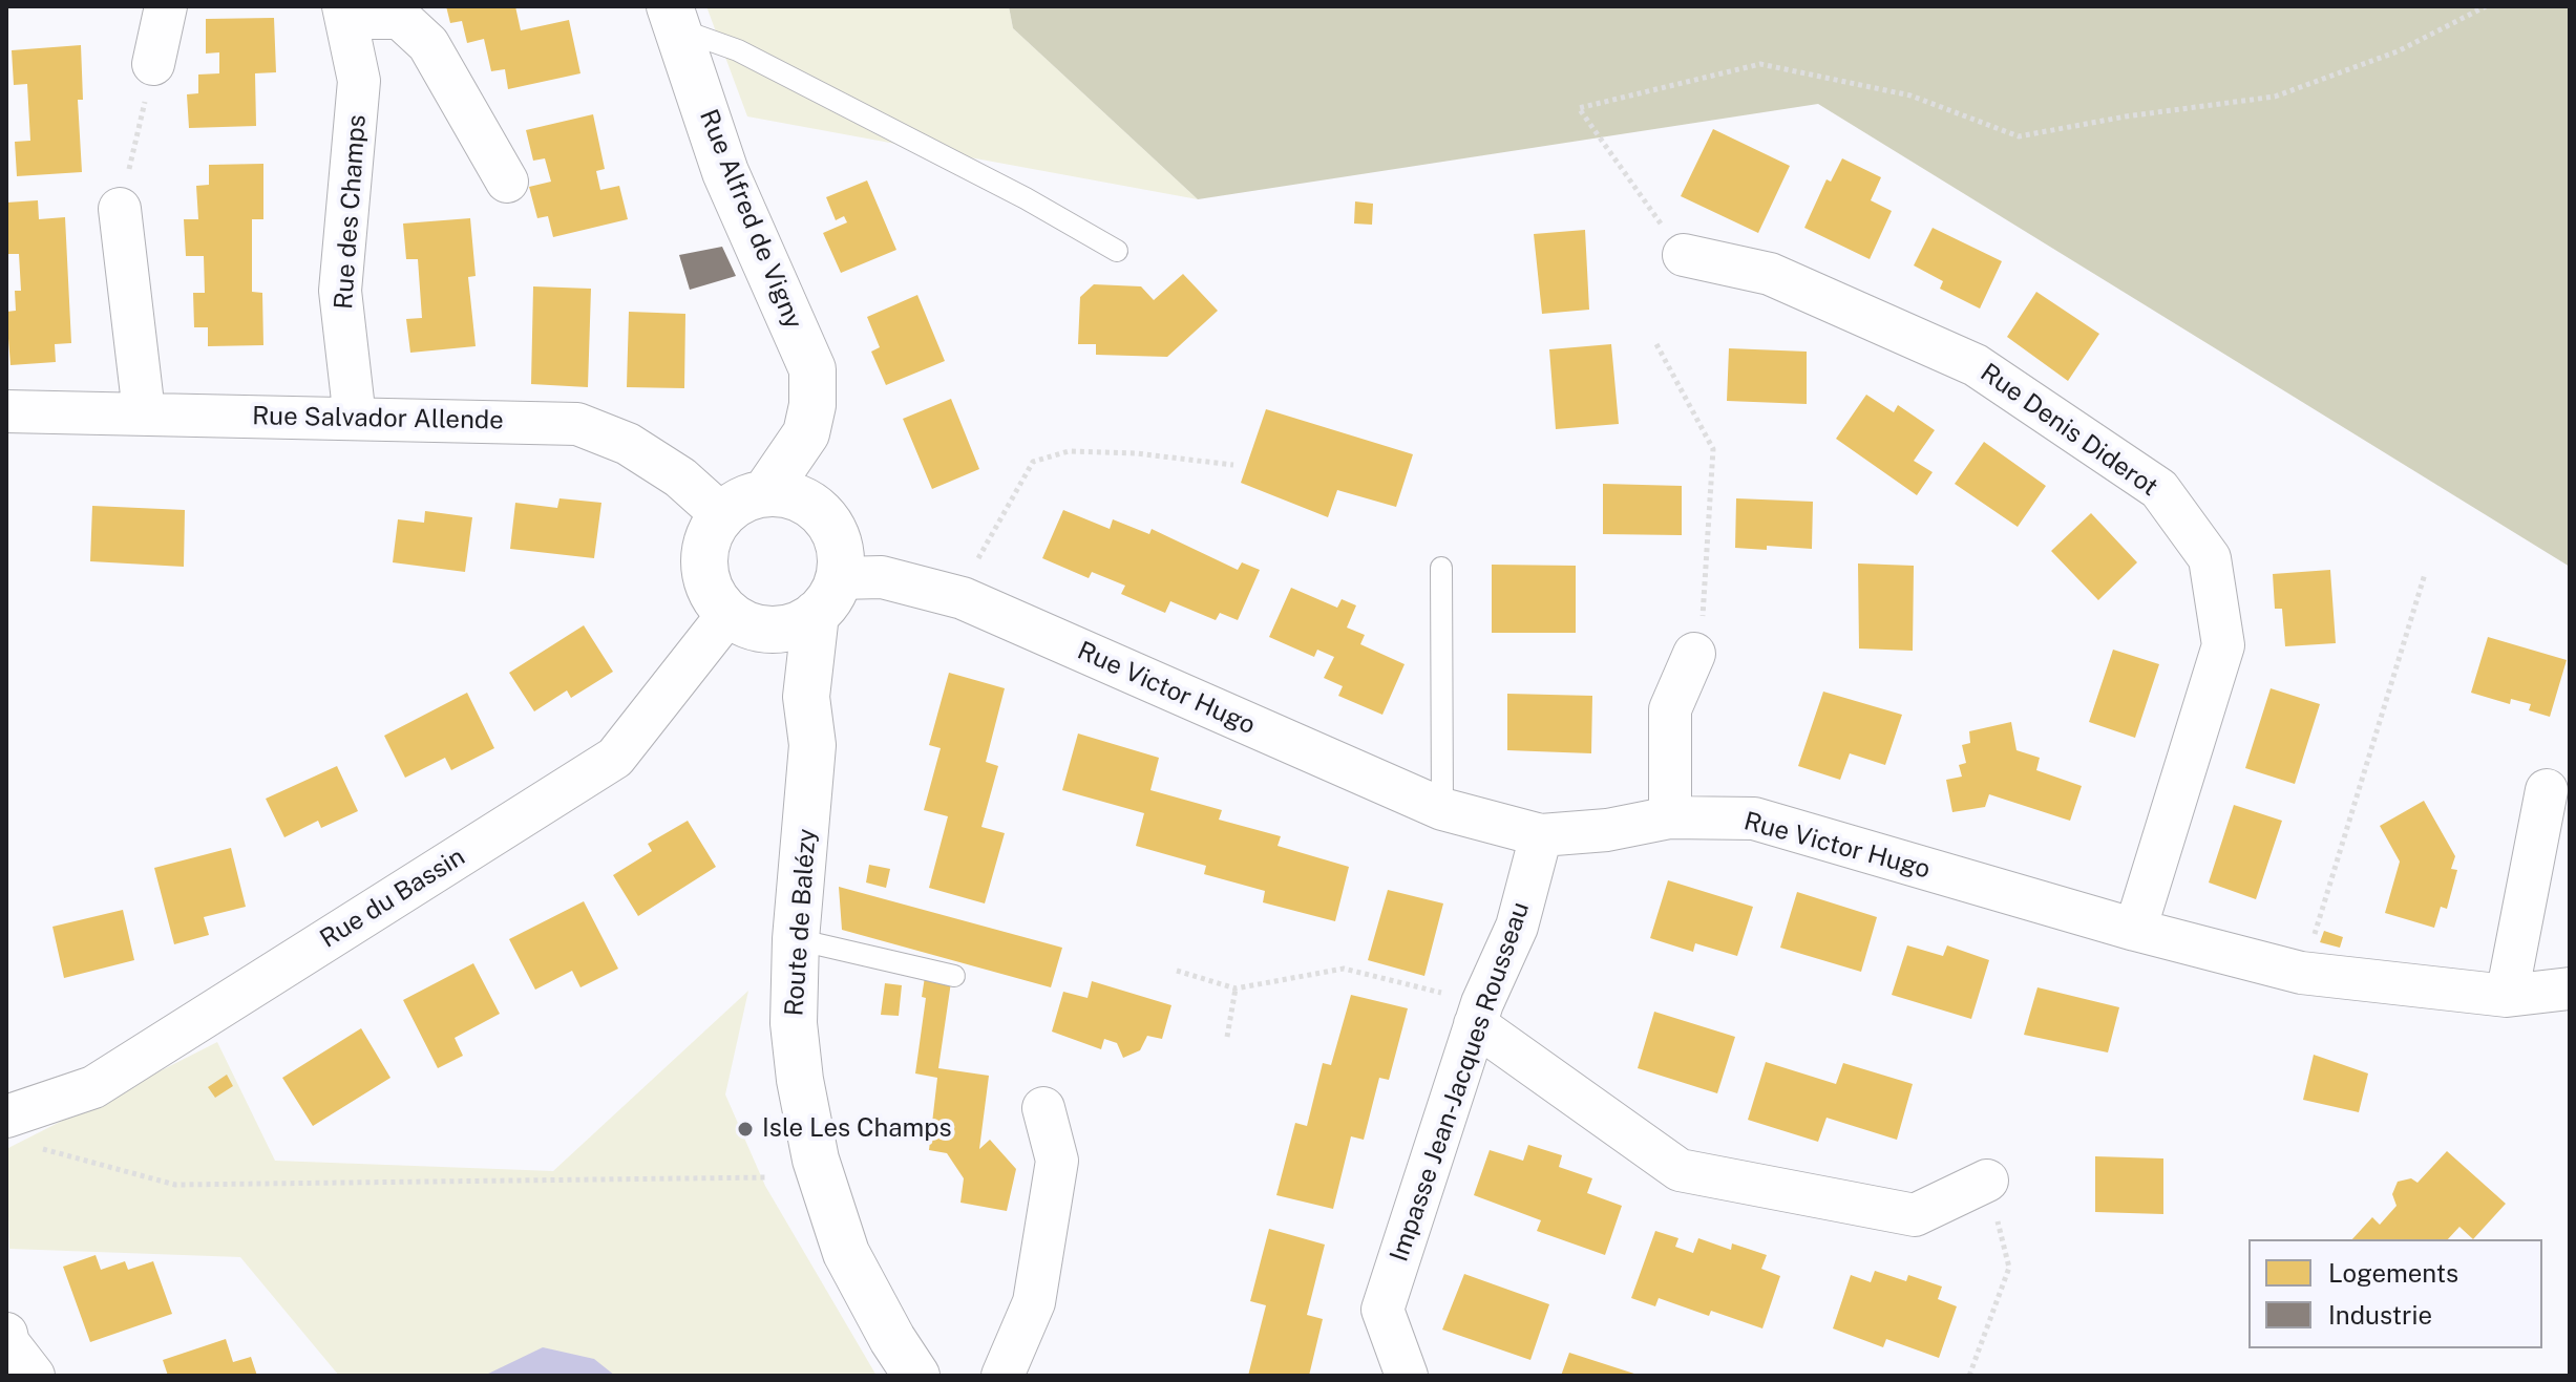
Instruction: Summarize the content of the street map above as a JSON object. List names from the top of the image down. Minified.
{"streets":{"main road":["Rue Alfred de Vigny","Route de Balézy"],"street":["Rue des Champs","Rue Salvador Allende","Rue Denis Diderot","Rue Victor Hugo","Rue du Bassin","Impasse Jean-Jacques Rousseau"]},"crossings":[["Rue des Champs","Rue Salvador Allende"],["Rue Alfred de Vigny","Rue Salvador Allende"],["Rue Alfred de Vigny","Rue Victor Hugo"],["Rue Alfred de Vigny","Rue du Bassin"],["Rue Alfred de Vigny","Route de Balézy"],["Rue Salvador Allende","Rue Victor Hugo"],["Rue Salvador Allende","Rue du Bassin"],["Rue Salvador Allende","Route de Balézy"],["Rue Denis Diderot","Rue Victor Hugo"],["Rue Victor Hugo","Rue du Bassin"],["Rue Victor Hugo","Route de Balézy"],["Rue Victor Hugo","Impasse Jean-Jacques Rousseau"],["Rue du Bassin","Route de Balézy"]],"places":["Isle Les Champs"],"legend":["Logements","Industrie"]}
